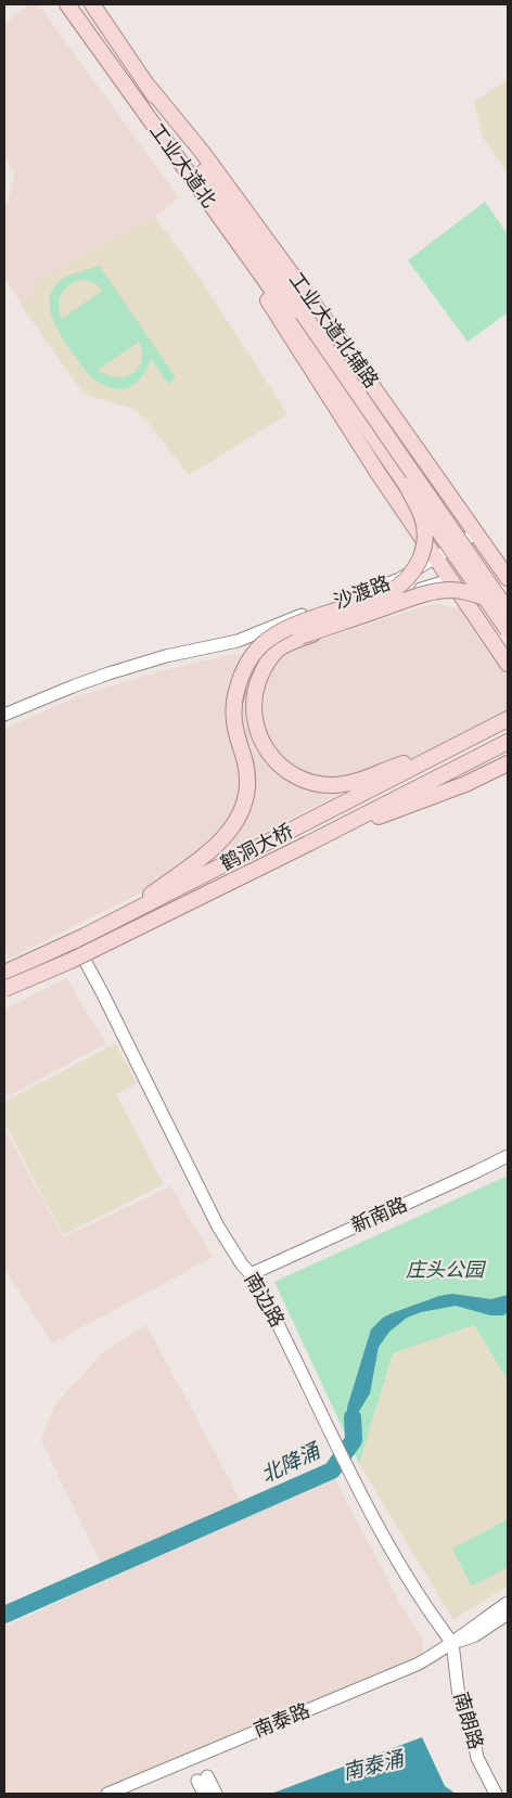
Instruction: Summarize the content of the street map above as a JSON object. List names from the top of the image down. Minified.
{"streets":{"main road":["工业大道北","工业大道北辅路","鹤洞大桥"],"street":["沙渡路","新南路","南边路","南泰路","南朗路"]},"crossings":[["工业大道北","工业大道北辅路"],["工业大道北辅路","沙渡路"],["新南路","南边路"],["南边路","南泰路"],["南边路","南朗路"],["南泰路","南朗路"]],"water":["北降涌","南泰涌"],"parks":["庄头公园"]}
